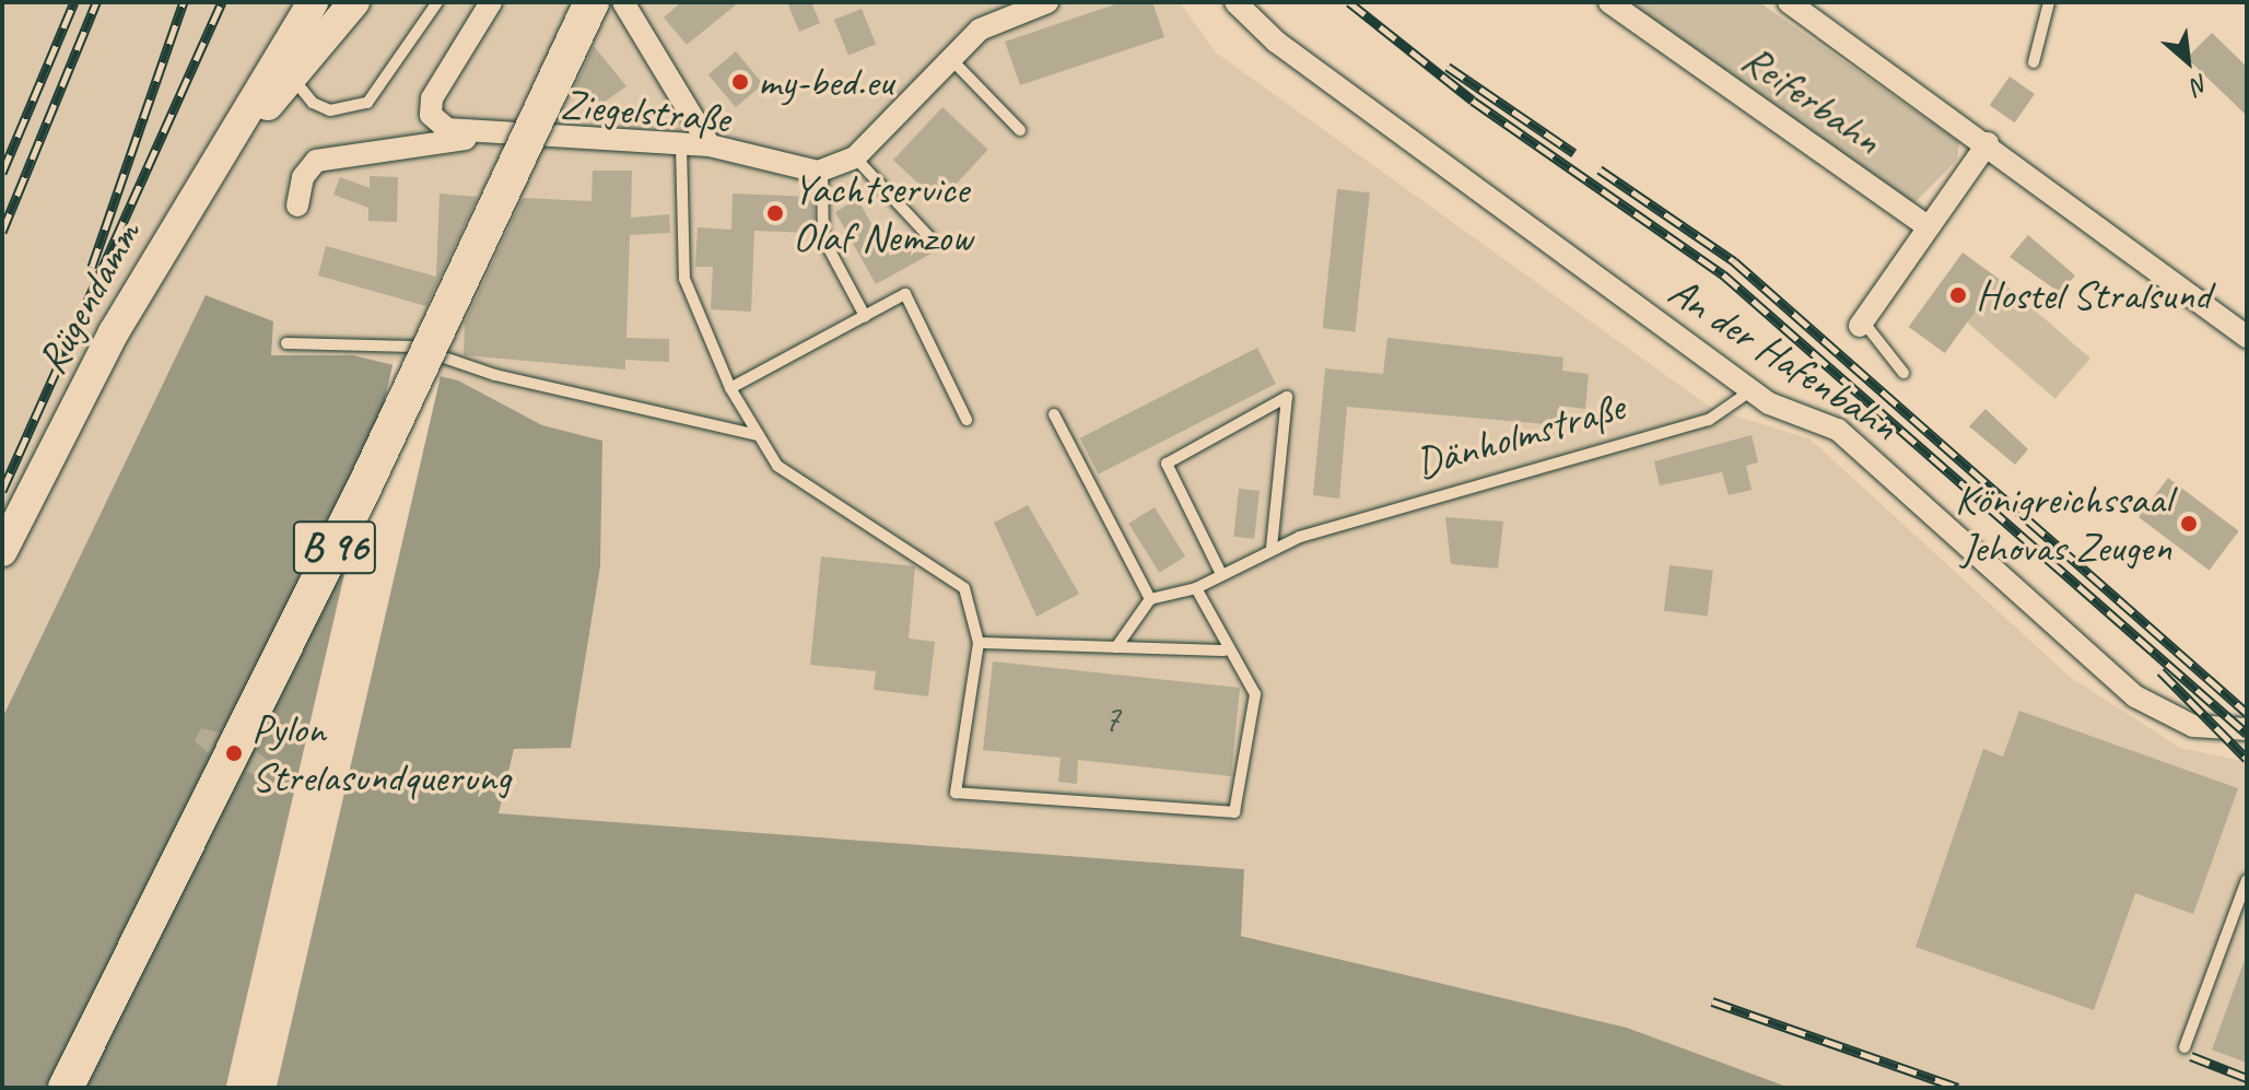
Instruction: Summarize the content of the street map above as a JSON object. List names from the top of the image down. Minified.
{"streets":{"highway":["B 96"],"main road":["Rügendamm"],"street":["Reiferbahn","Ziegelstraße","An der Hafenbahn"],"lane":["Dänholmstraße"]},"crossings":[["An der Hafenbahn","Dänholmstraße"]],"places":["my-bed.eu","Yachtservice Olaf Nemzow","Hostel Stralsund","Königreichssaal Jehovas Zeugen","Pylon Strelasundquerung"],"house_numbers":["7"],"north":"bottom right"}
